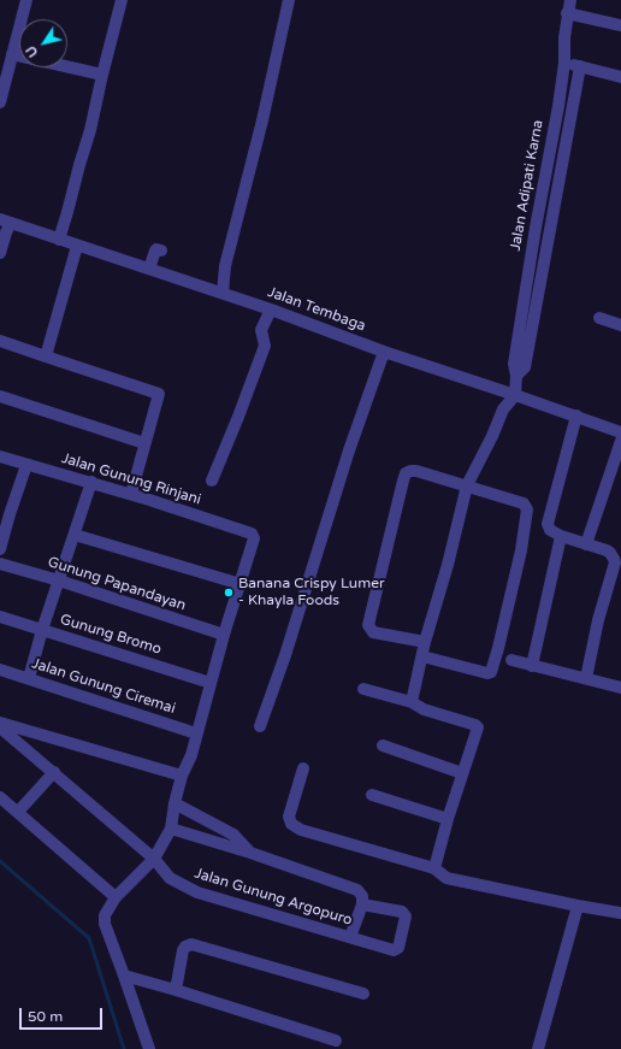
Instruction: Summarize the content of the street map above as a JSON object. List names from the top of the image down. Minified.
{"streets":{"street":["Jalan Adipati Karna","Jalan Tembaga","Jalan Gunung Rinjani","Gunung Papandayan","Gunung Bromo","Jalan Gunung Ciremai","Jalan Gunung Argopuro"]},"crossings":[["Jalan Adipati Karna","Jalan Tembaga"]],"places":["Banana Crispy Lumer - Khayla Foods"],"scale_bar":"50 m","north":"bottom left"}
